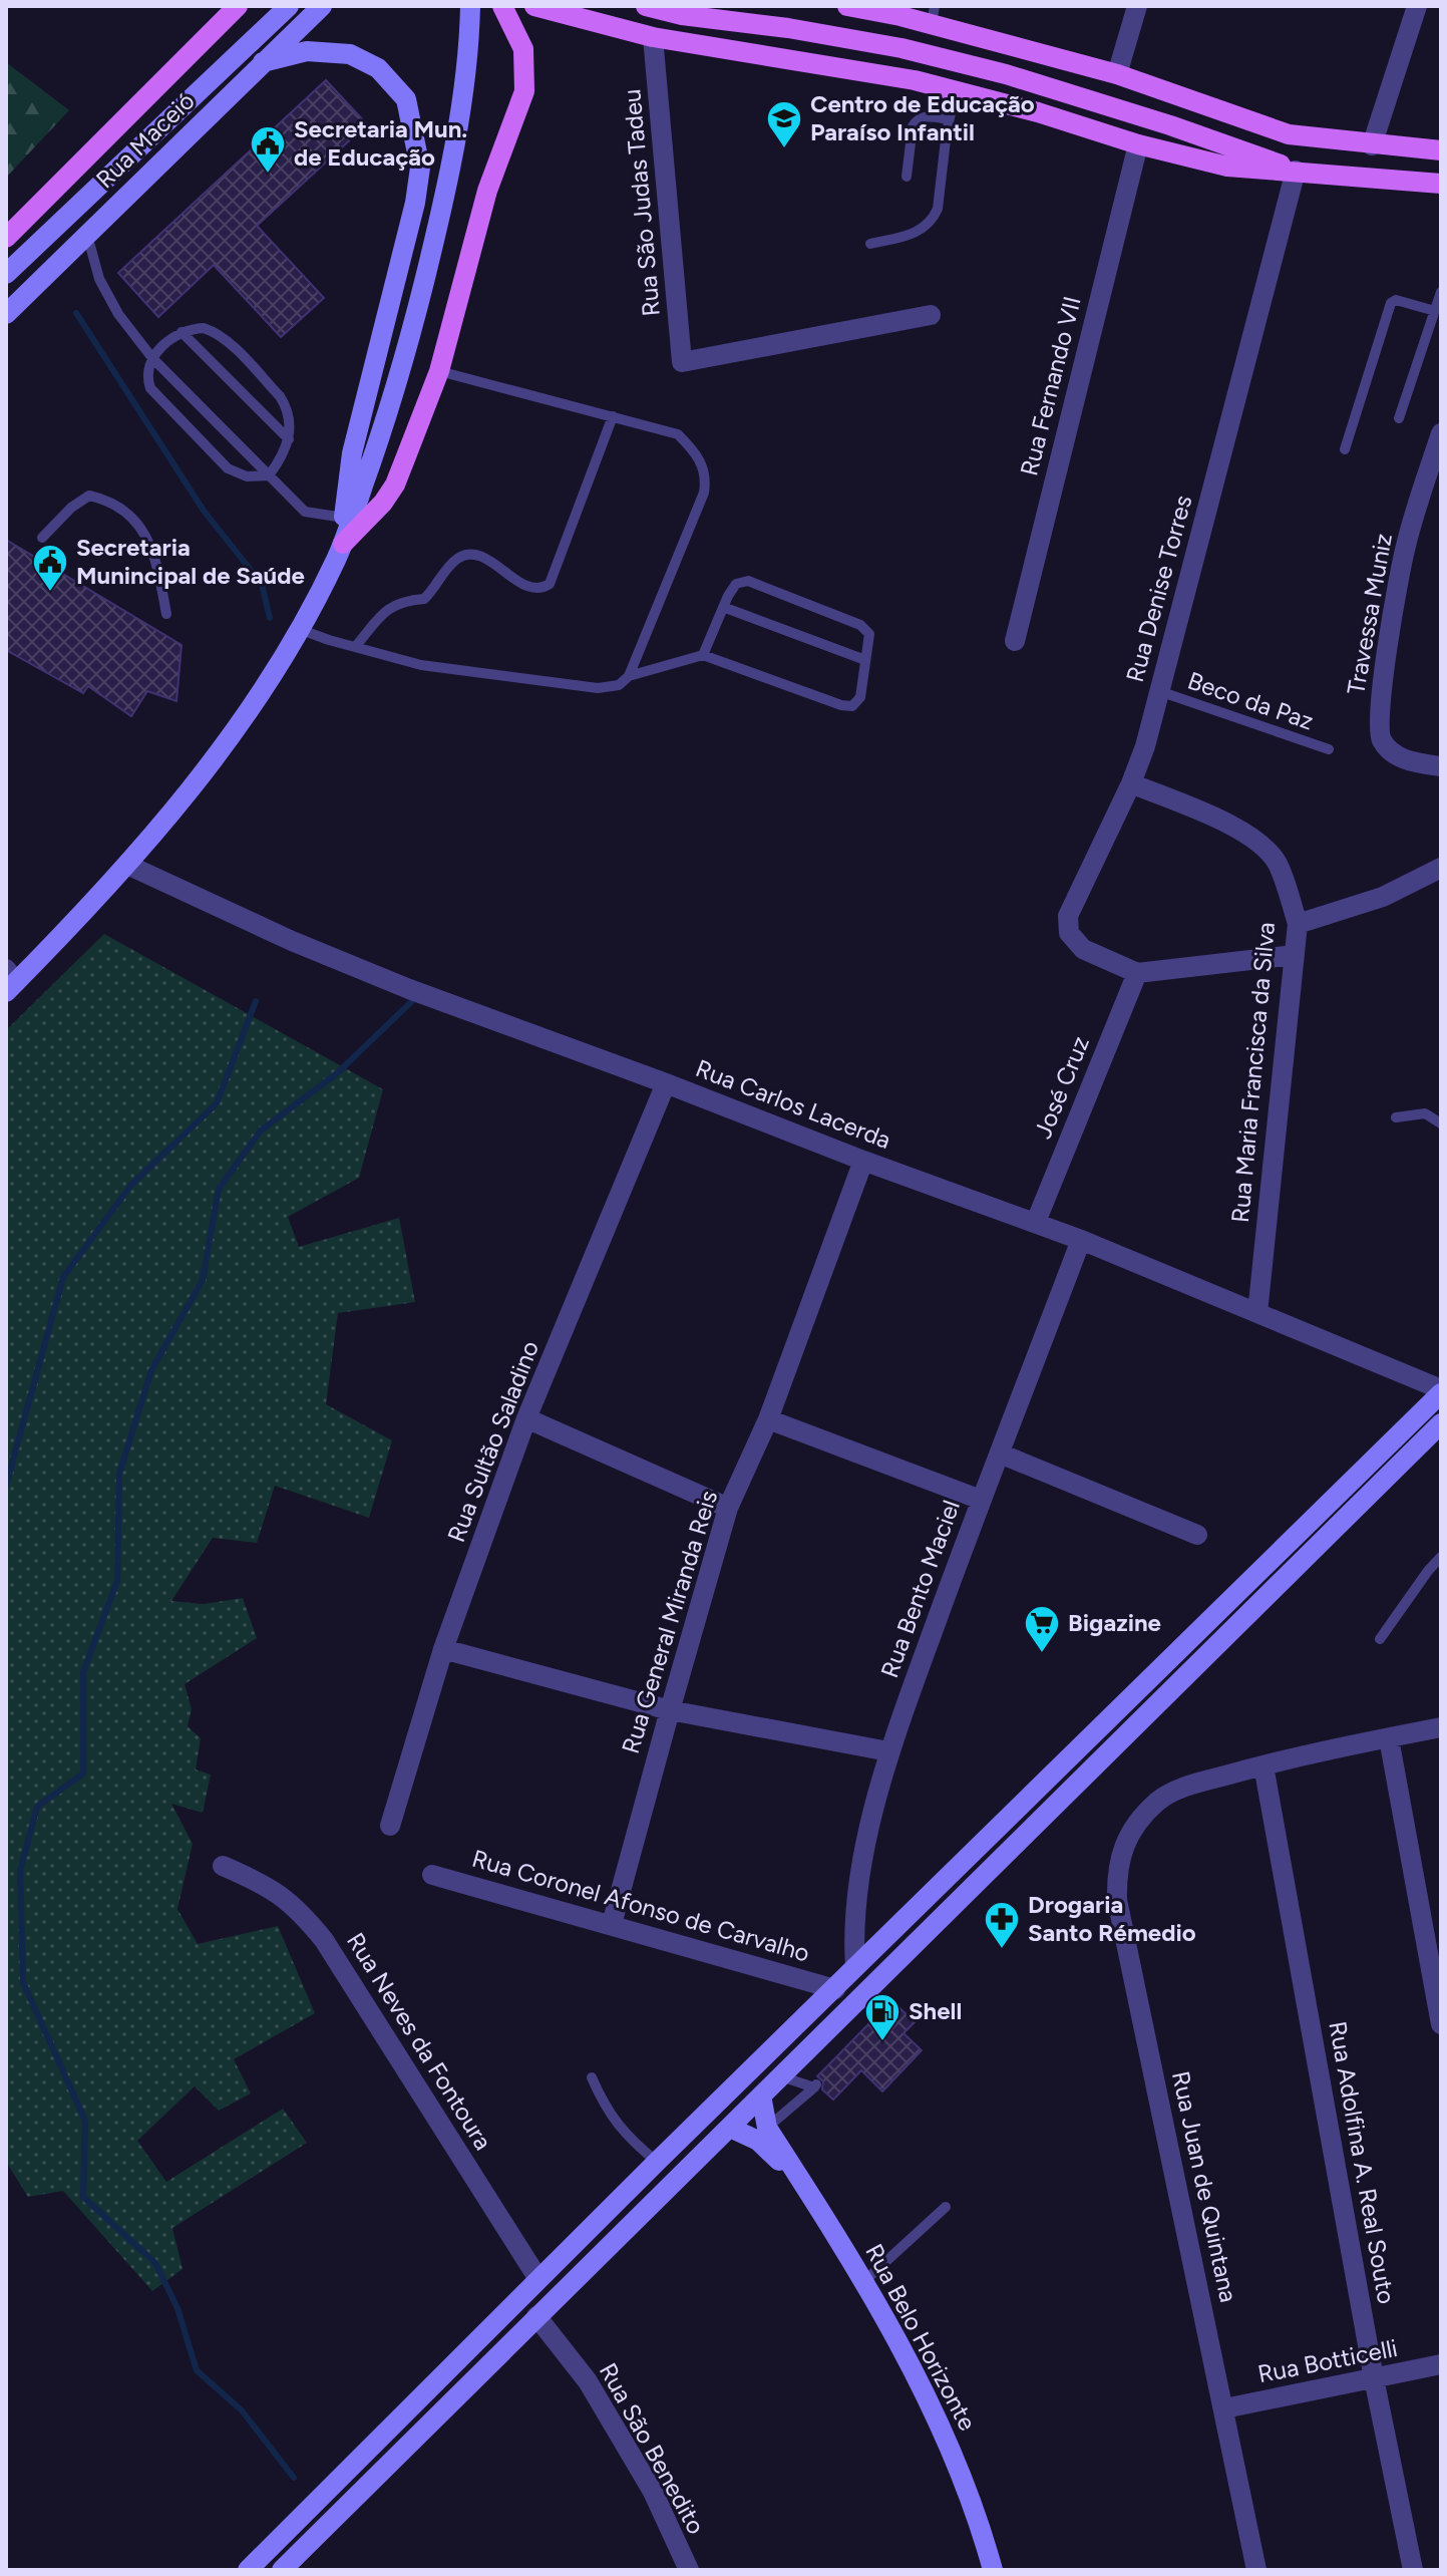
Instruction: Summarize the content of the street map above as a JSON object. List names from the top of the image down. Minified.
{"streets":{"main road":["Rua Maceió","Rua Belo Horizonte"],"street":["Rua São Judas Tadeu","Rua Fernando VII","Rua Denise Torres","Travessa Muniz","Rua Maria Francisca da Silva","José Cruz","Rua Carlos Lacerda","Rua Sultão Saladino","Rua Bento Maciel","Rua General Miranda Reis","Rua Coronel Afonso de Carvalho","Rua Neves da Fontoura","Rua Adolfina A. Real Souto","Rua Juan de Quintana","Rua Botticelli","Rua São Benedito"],"lane":["Beco da Paz"]},"crossings":[["Rua Denise Torres","Beco da Paz"],["Rua Denise Torres","Rua Maria Francisca da Silva"],["Rua Denise Torres","José Cruz"],["Rua Maria Francisca da Silva","Rua Carlos Lacerda"],["José Cruz","Rua Carlos Lacerda"],["Rua Carlos Lacerda","Rua Sultão Saladino"],["Rua Carlos Lacerda","Rua Bento Maciel"],["Rua Carlos Lacerda","Rua General Miranda Reis"],["Rua General Miranda Reis","Rua Coronel Afonso de Carvalho"],["Rua Adolfina A. Real Souto","Rua Juan de Quintana"],["Rua Adolfina A. Real Souto","Rua Botticelli"],["Rua Juan de Quintana","Rua Botticelli"]],"places":{"school or university":["Centro de Educação Paraíso Infantil"],"public building":["Secretaria Mun. de Educação","Secretaria Munincipal de Saúde"],"supermarket":["Bigazine"],"pharmacy":["Drogaria Santo Rémedio"],"fuel station":["Shell"]}}
